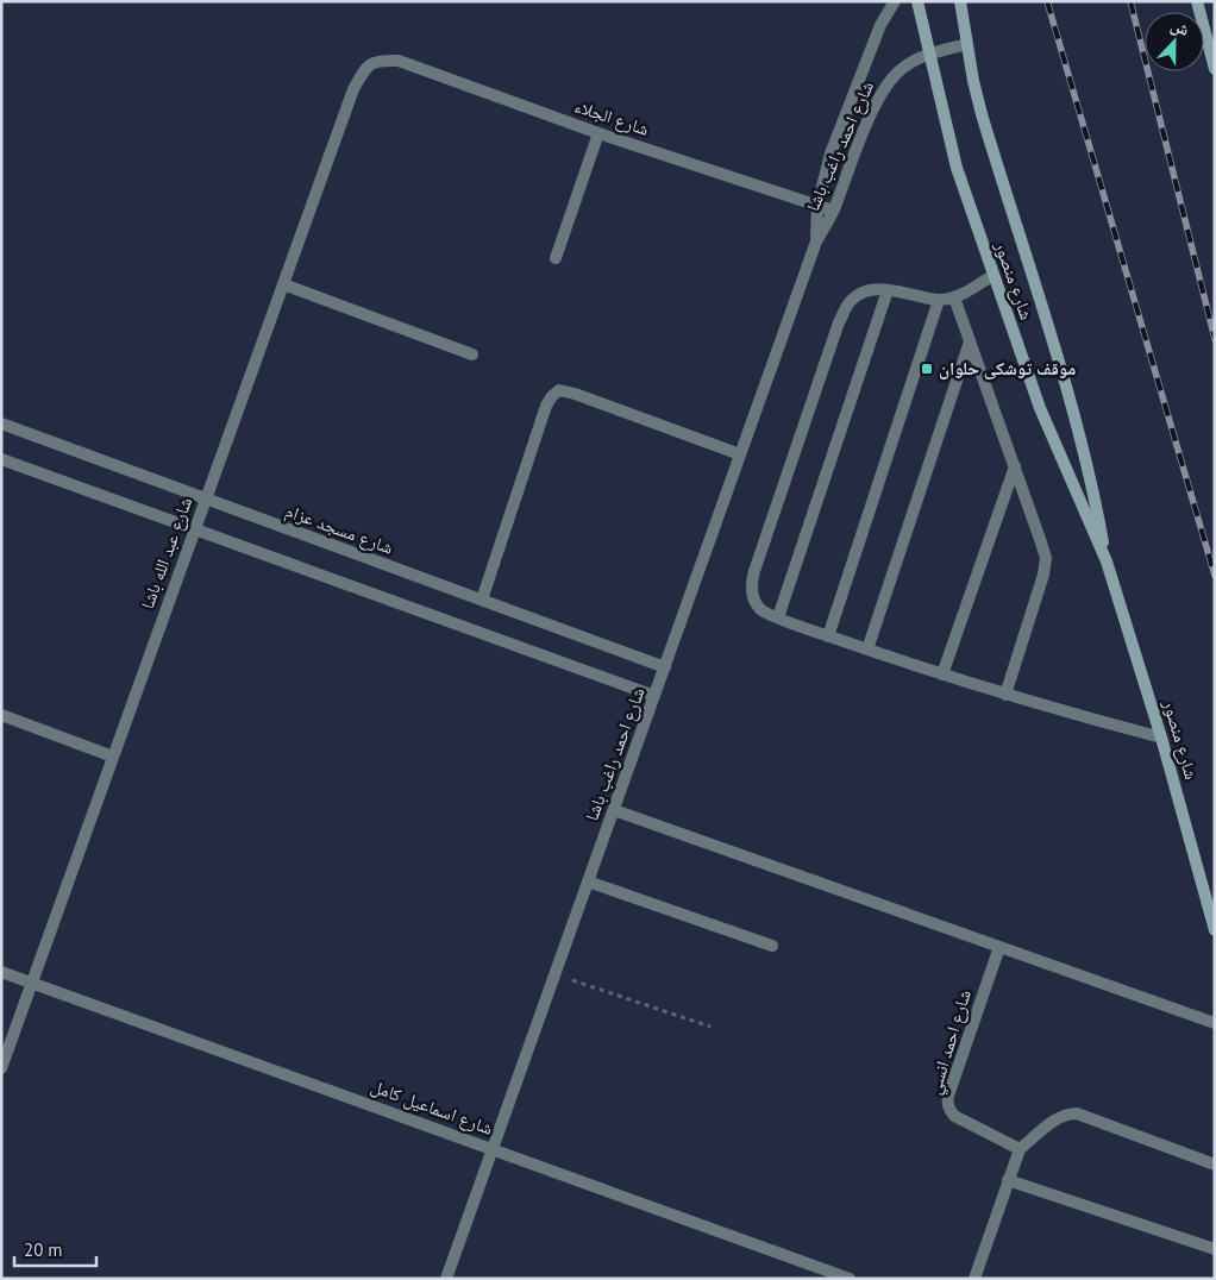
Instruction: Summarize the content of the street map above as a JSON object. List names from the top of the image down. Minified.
{"streets":{"street":["شارع الجلاء","شارع احمد راغب باشا","شارع منصور","شارع مسجد عزام","شارع عبد الله باشا","شارع احمد انسي","شارع اسماعيل كامل"]},"crossings":[["شارع الجلاء","شارع احمد راغب باشا"],["شارع الجلاء","شارع عبد الله باشا"],["شارع احمد راغب باشا","شارع منصور"],["شارع احمد راغب باشا","شارع مسجد عزام"],["شارع احمد راغب باشا","شارع اسماعيل كامل"],["شارع مسجد عزام","شارع عبد الله باشا"],["شارع عبد الله باشا","شارع اسماعيل كامل"]],"places":{"transit":["موقف توشكى حلوان"]},"scale_bar":"20 m","north":"top"}
